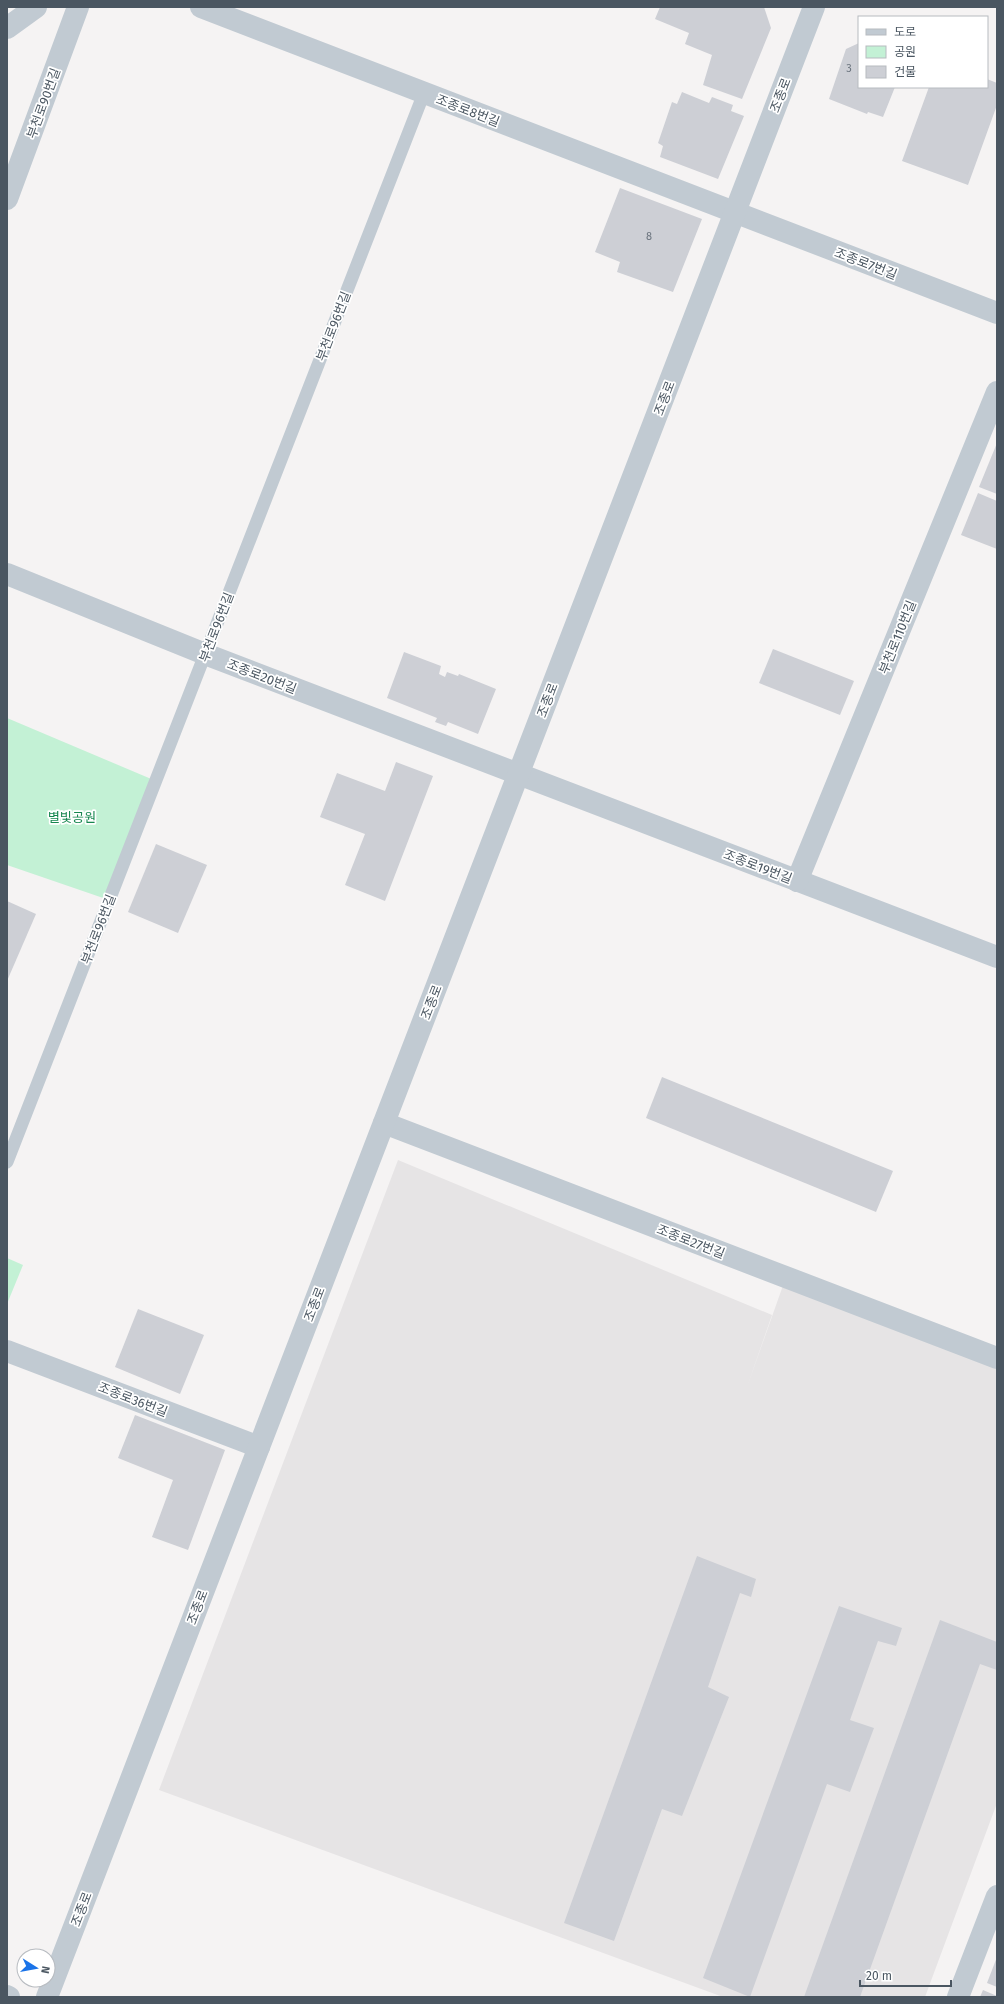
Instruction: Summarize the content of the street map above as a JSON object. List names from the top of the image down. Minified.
{"streets":{"street":["조종로","부천로90번길","조종로8번길","조종로7번길","부천로110번길","조종로20번길","조종로19번길","조종로27번길","조종로36번길"],"lane":["부천로96번길"]},"crossings":[["조종로","조종로8번길"],["조종로","조종로7번길"],["조종로","조종로20번길"],["조종로","조종로19번길"],["조종로","조종로27번길"],["조종로","조종로36번길"],["조종로8번길","조종로7번길"],["조종로8번길","부천로96번길"],["부천로96번길","조종로20번길"],["부천로110번길","조종로19번길"],["조종로20번길","조종로19번길"]],"parks":["별빛공원"],"house_numbers":["3","8"],"legend":["도로","공원","건물"],"scale_bar":"20 m","north":"right"}
